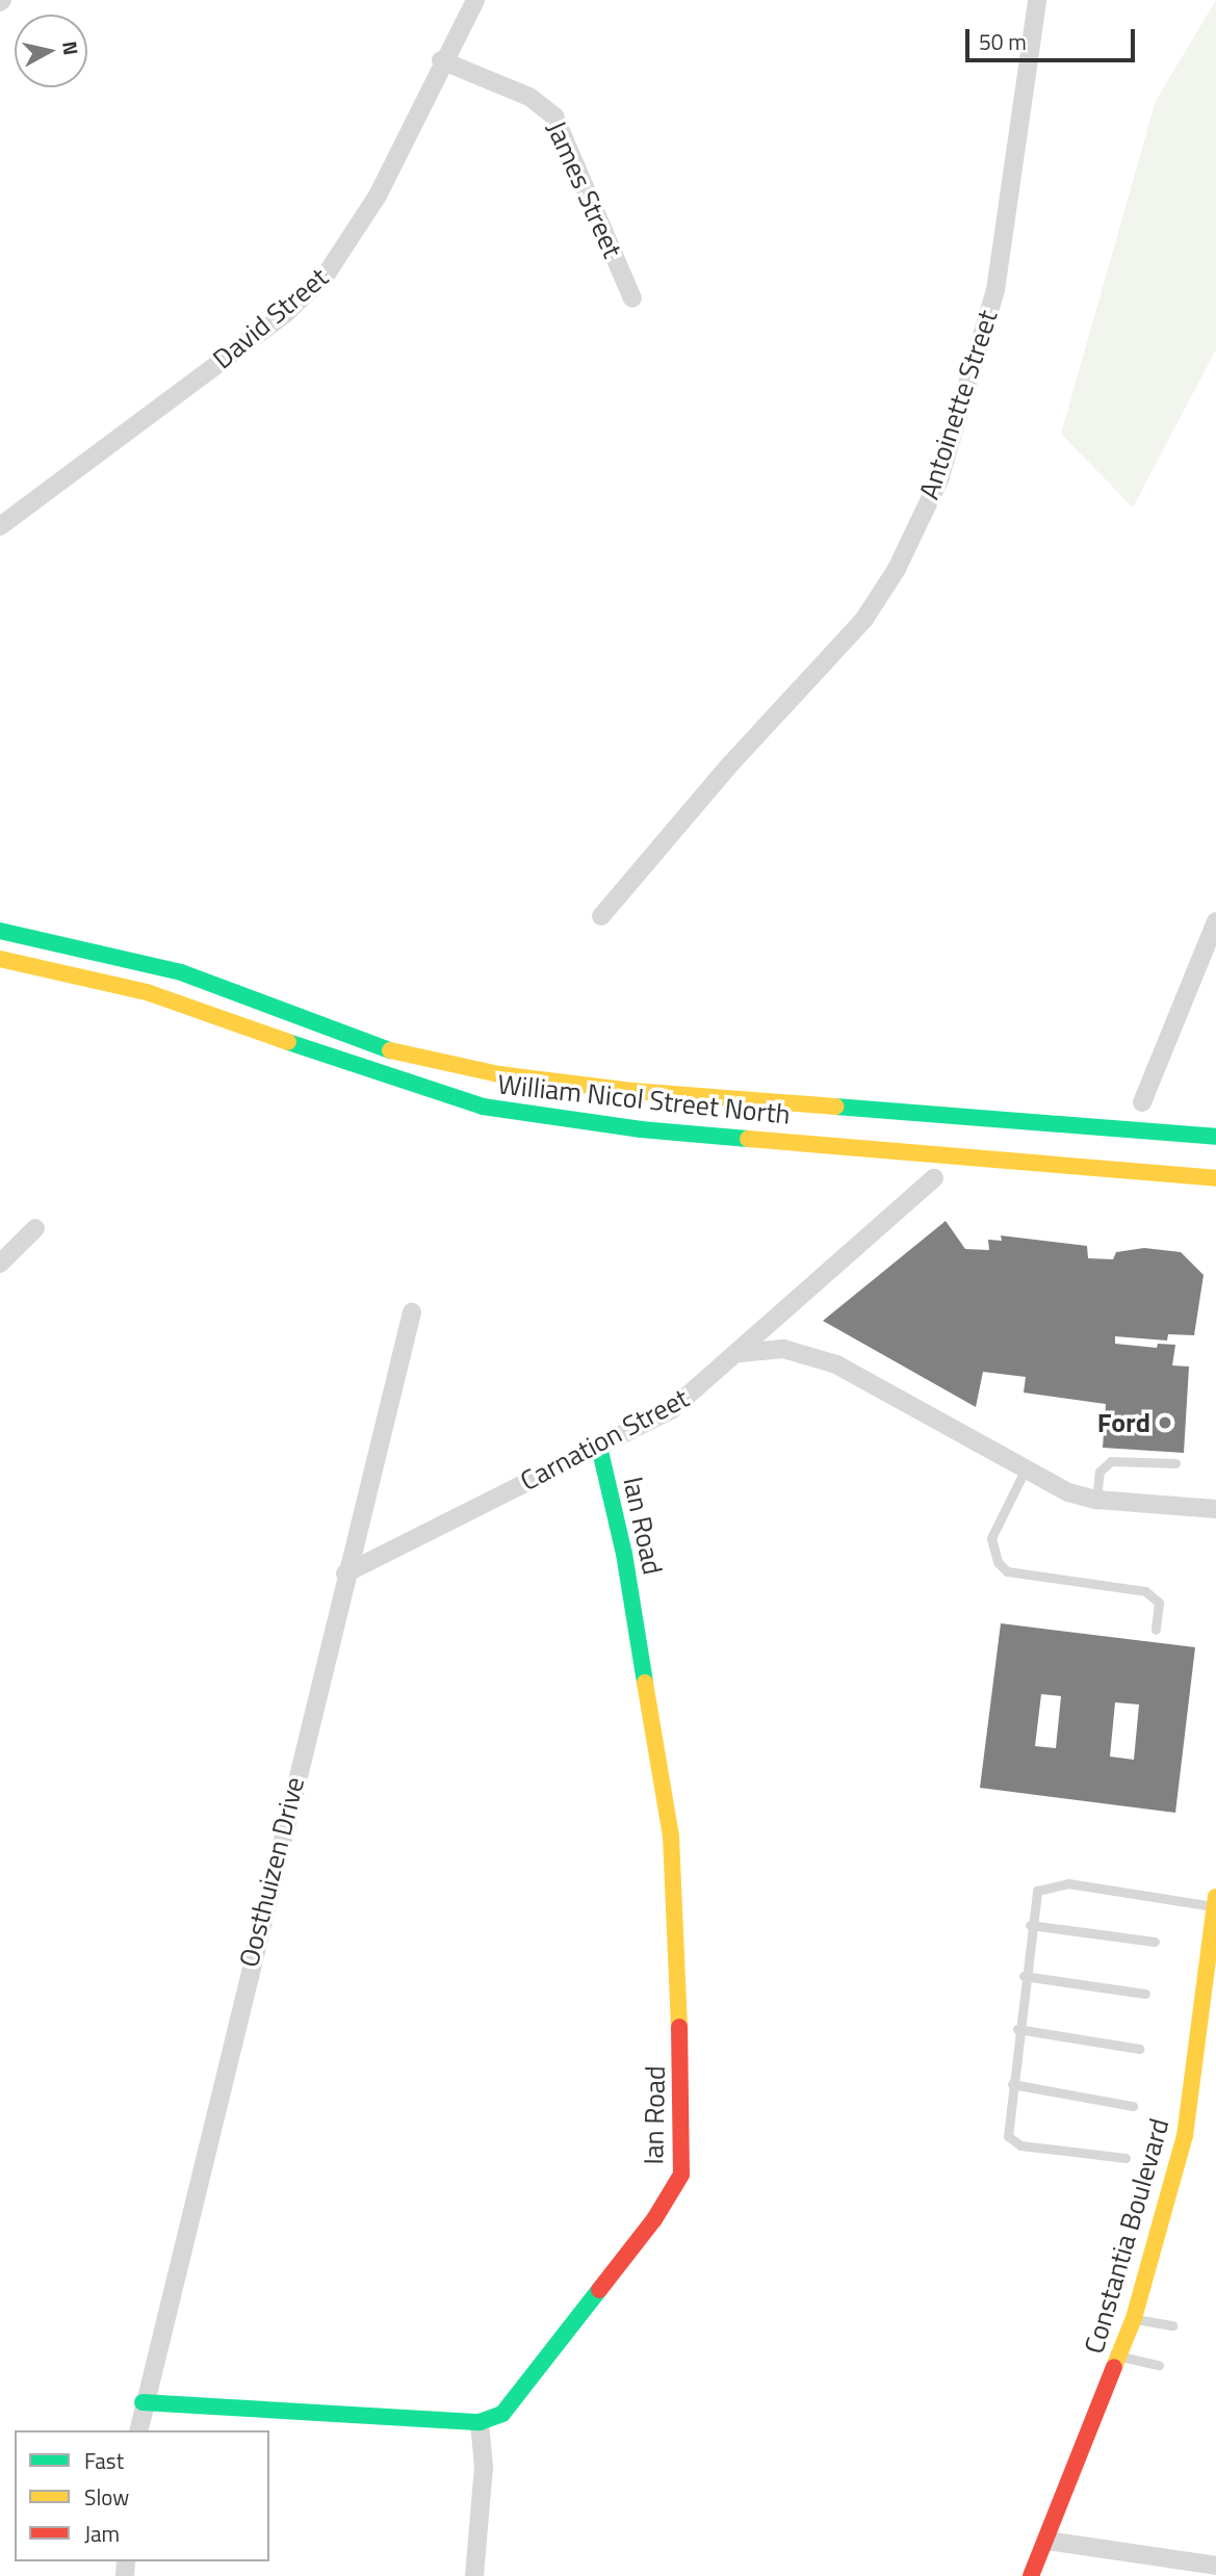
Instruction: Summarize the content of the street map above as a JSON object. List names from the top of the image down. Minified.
{"streets":{"main road":["William Nicol Street North","Ian Road","Constantia Boulevard"],"street":["James Street","David Street","Antoinette Street","Carnation Street","Oosthuizen Drive"]},"crossings":[["James Street","David Street"],["Carnation Street","Ian Road"],["Carnation Street","Oosthuizen Drive"],["Ian Road","Oosthuizen Drive"]],"places":["Ford"],"legend":["Fast","Slow","Jam"],"scale_bar":"50 m","north":"right"}
